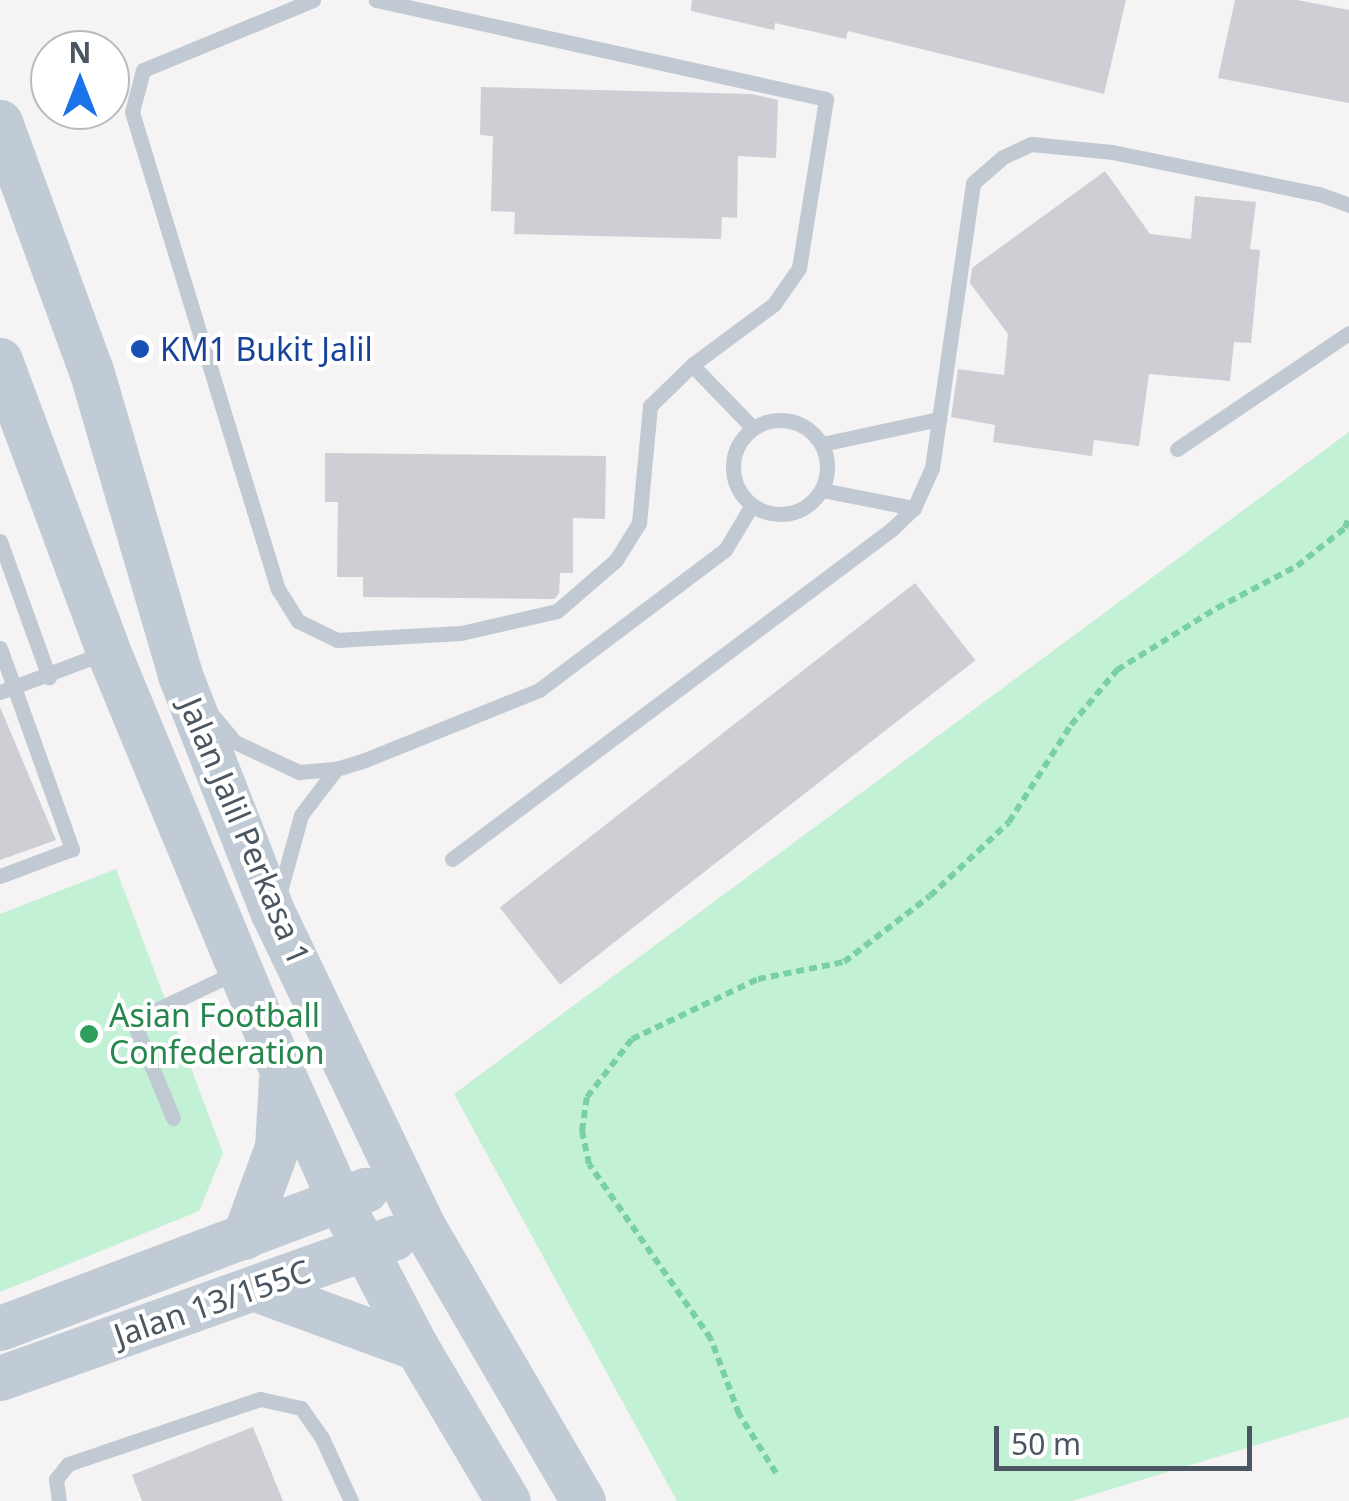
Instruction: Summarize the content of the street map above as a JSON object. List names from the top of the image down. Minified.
{"streets":{"main road":["Jalan Jalil Perkasa 1","Jalan 13/155C"]},"crossings":[["Jalan Jalil Perkasa 1","Jalan 13/155C"]],"places":["KM1 Bukit Jalil","Asian Football Confederation"],"scale_bar":"50 m","north":"top"}
